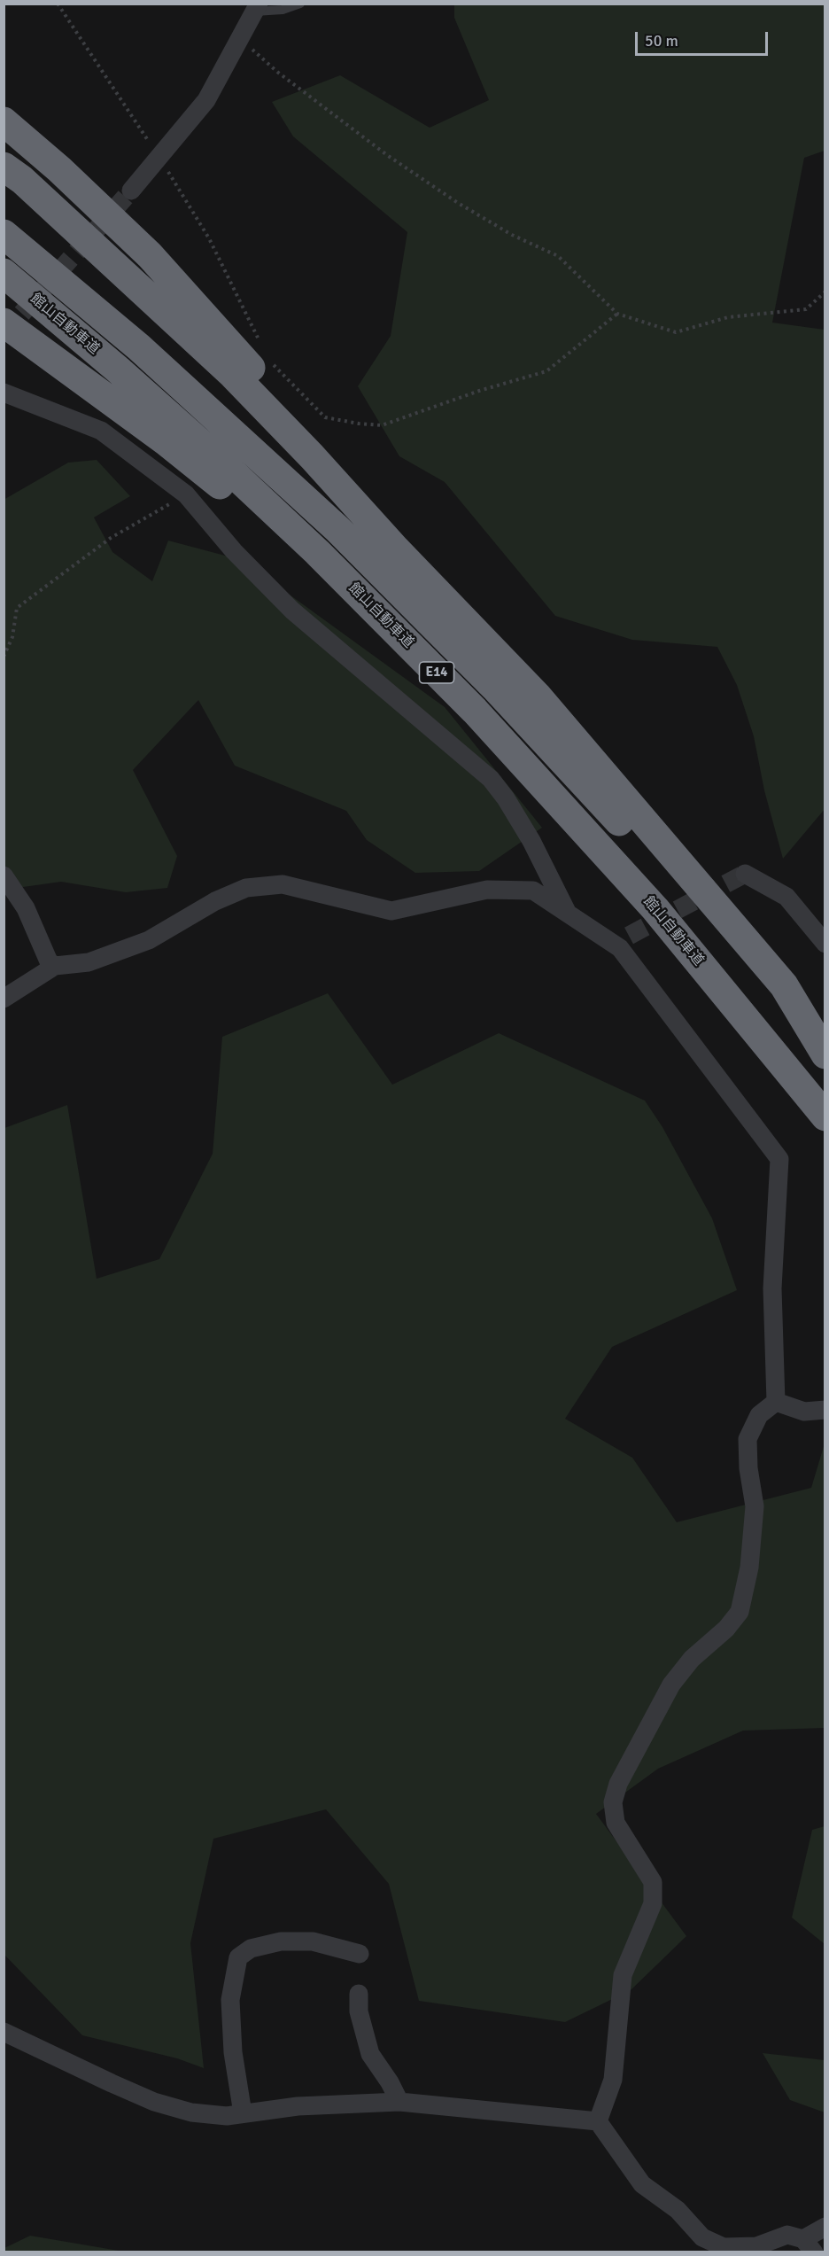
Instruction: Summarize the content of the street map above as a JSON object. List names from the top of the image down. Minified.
{"streets":{"highway":["館山自動車道","E14"]},"scale_bar":"50 m"}
